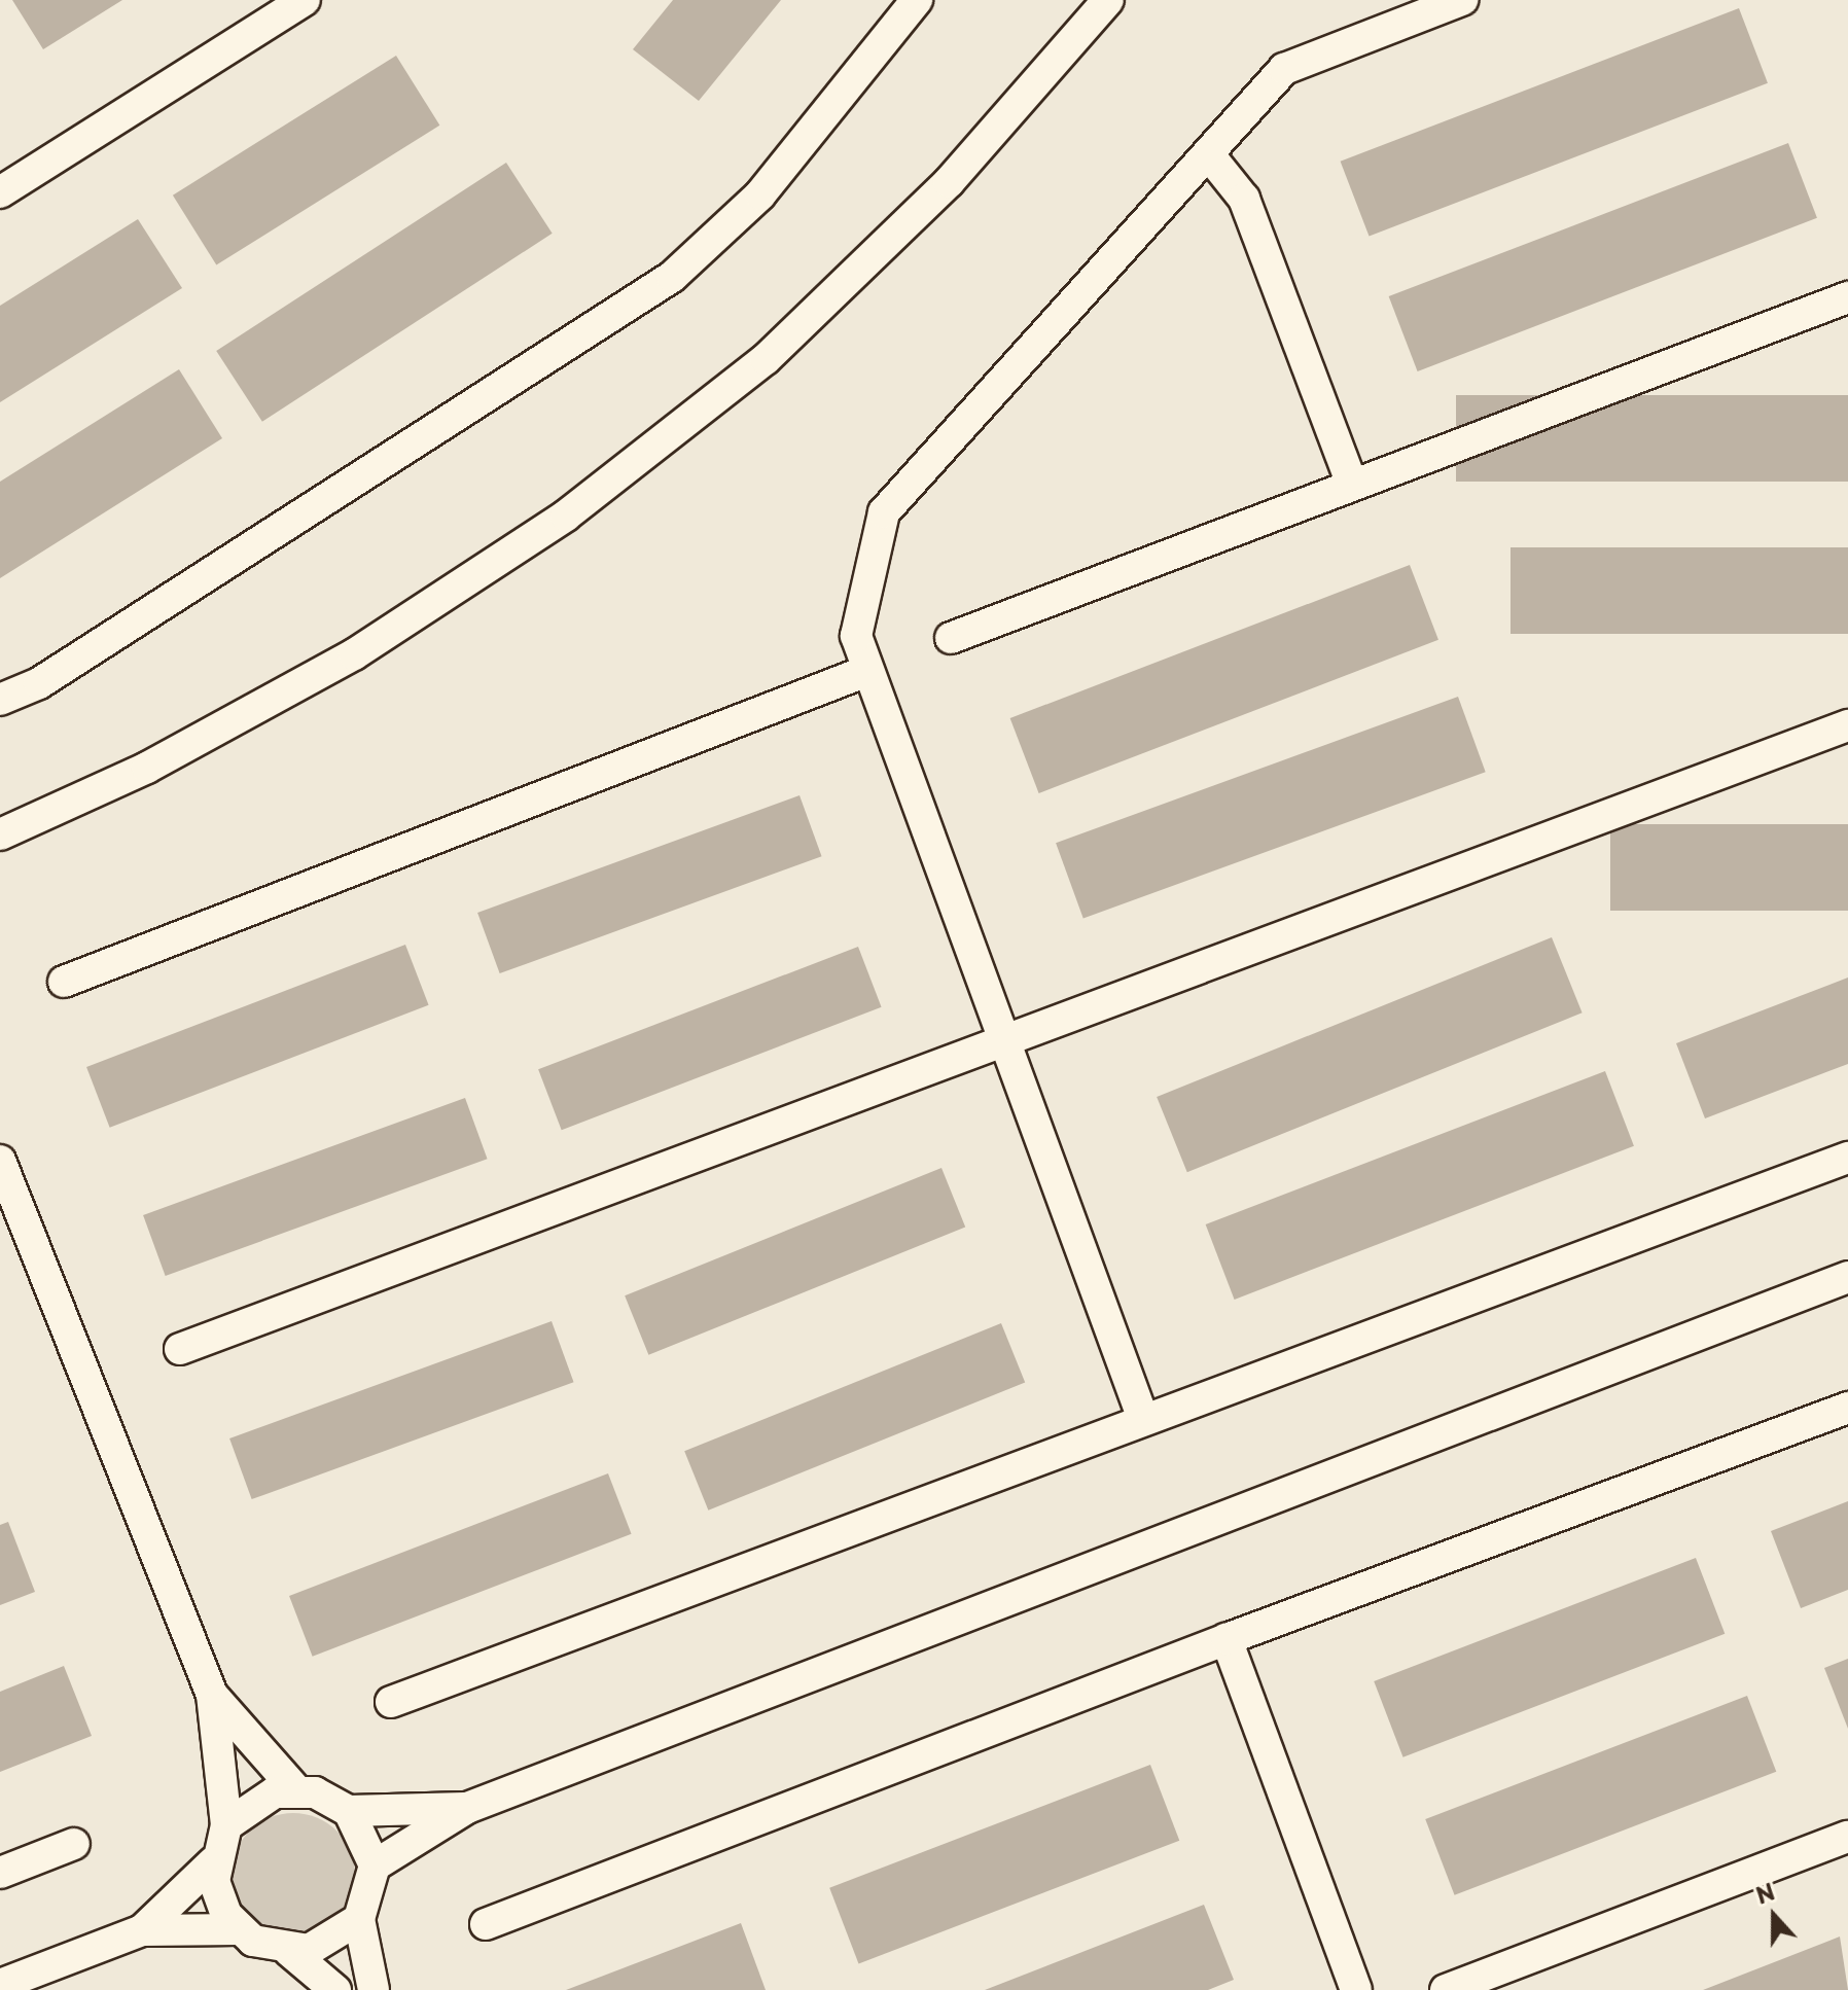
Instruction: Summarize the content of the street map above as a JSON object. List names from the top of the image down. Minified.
{"north":"top"}
